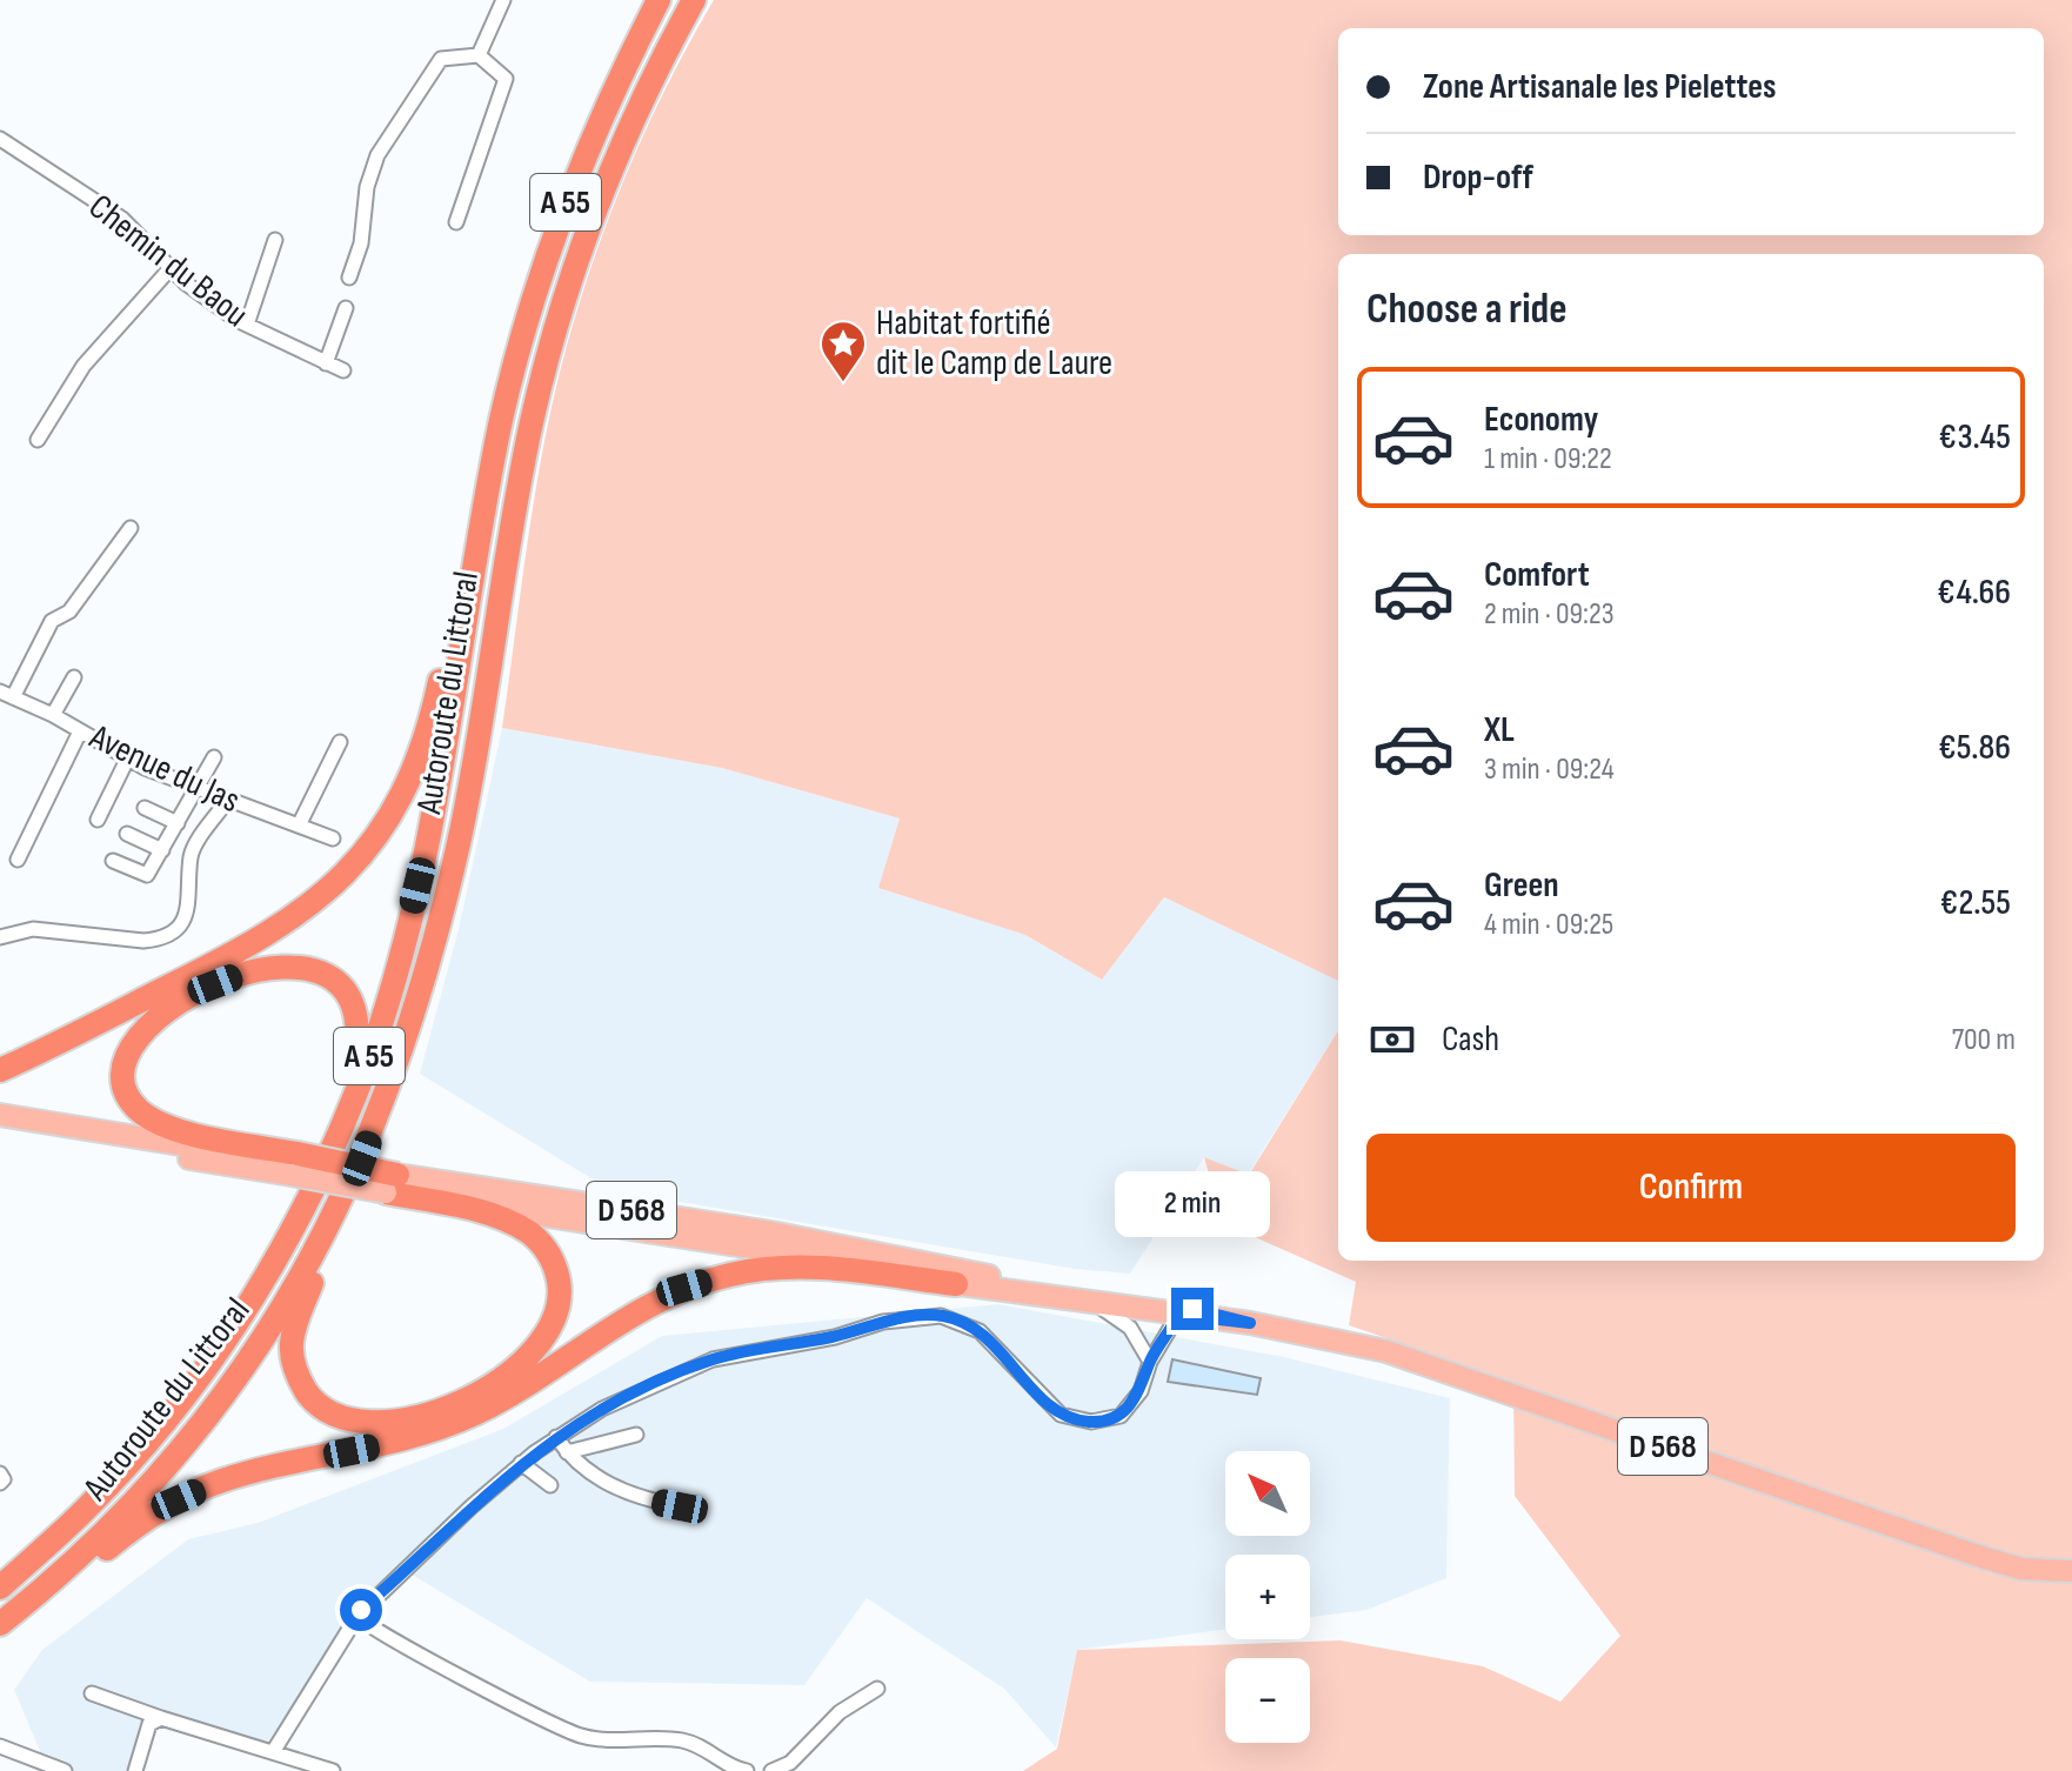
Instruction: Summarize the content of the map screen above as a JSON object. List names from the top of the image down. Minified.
{"streets":{"highway":["A 55","Autoroute du Littoral"],"main road":["D 568"],"street":["Chemin du Baou","Avenue du Jas"]},"places":{"place":["Habitat fortifié dit le Camp de Laure"]},"north":"top left","page":{"banner":["Zone Artisanale les Pielettes","Drop-off"],"heading":"Choose a ride","list":[{"name":"Economy","note":"1 min · 09:22","value":"€3.45"},{"name":"Comfort","note":"2 min · 09:23","value":"€4.66"},{"name":"XL","note":"3 min · 09:24","value":"€5.86"},{"name":"Green","note":"4 min · 09:25","value":"€2.55"}],"pay":["Cash","700 m"],"buttons":"Confirm","bubble":"2 min","map_buttons":["+","−"]}}
